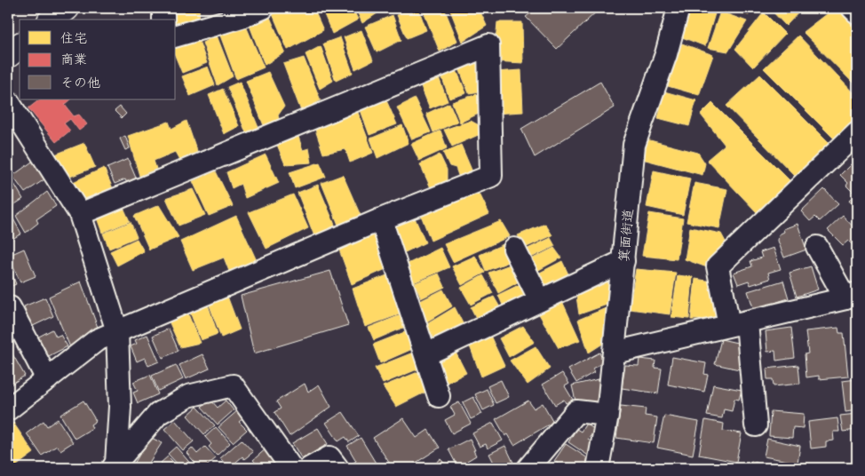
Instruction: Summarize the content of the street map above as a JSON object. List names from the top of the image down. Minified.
{"streets":{"street":["箕面街道"]},"legend":["住宅","商業","その他"]}
